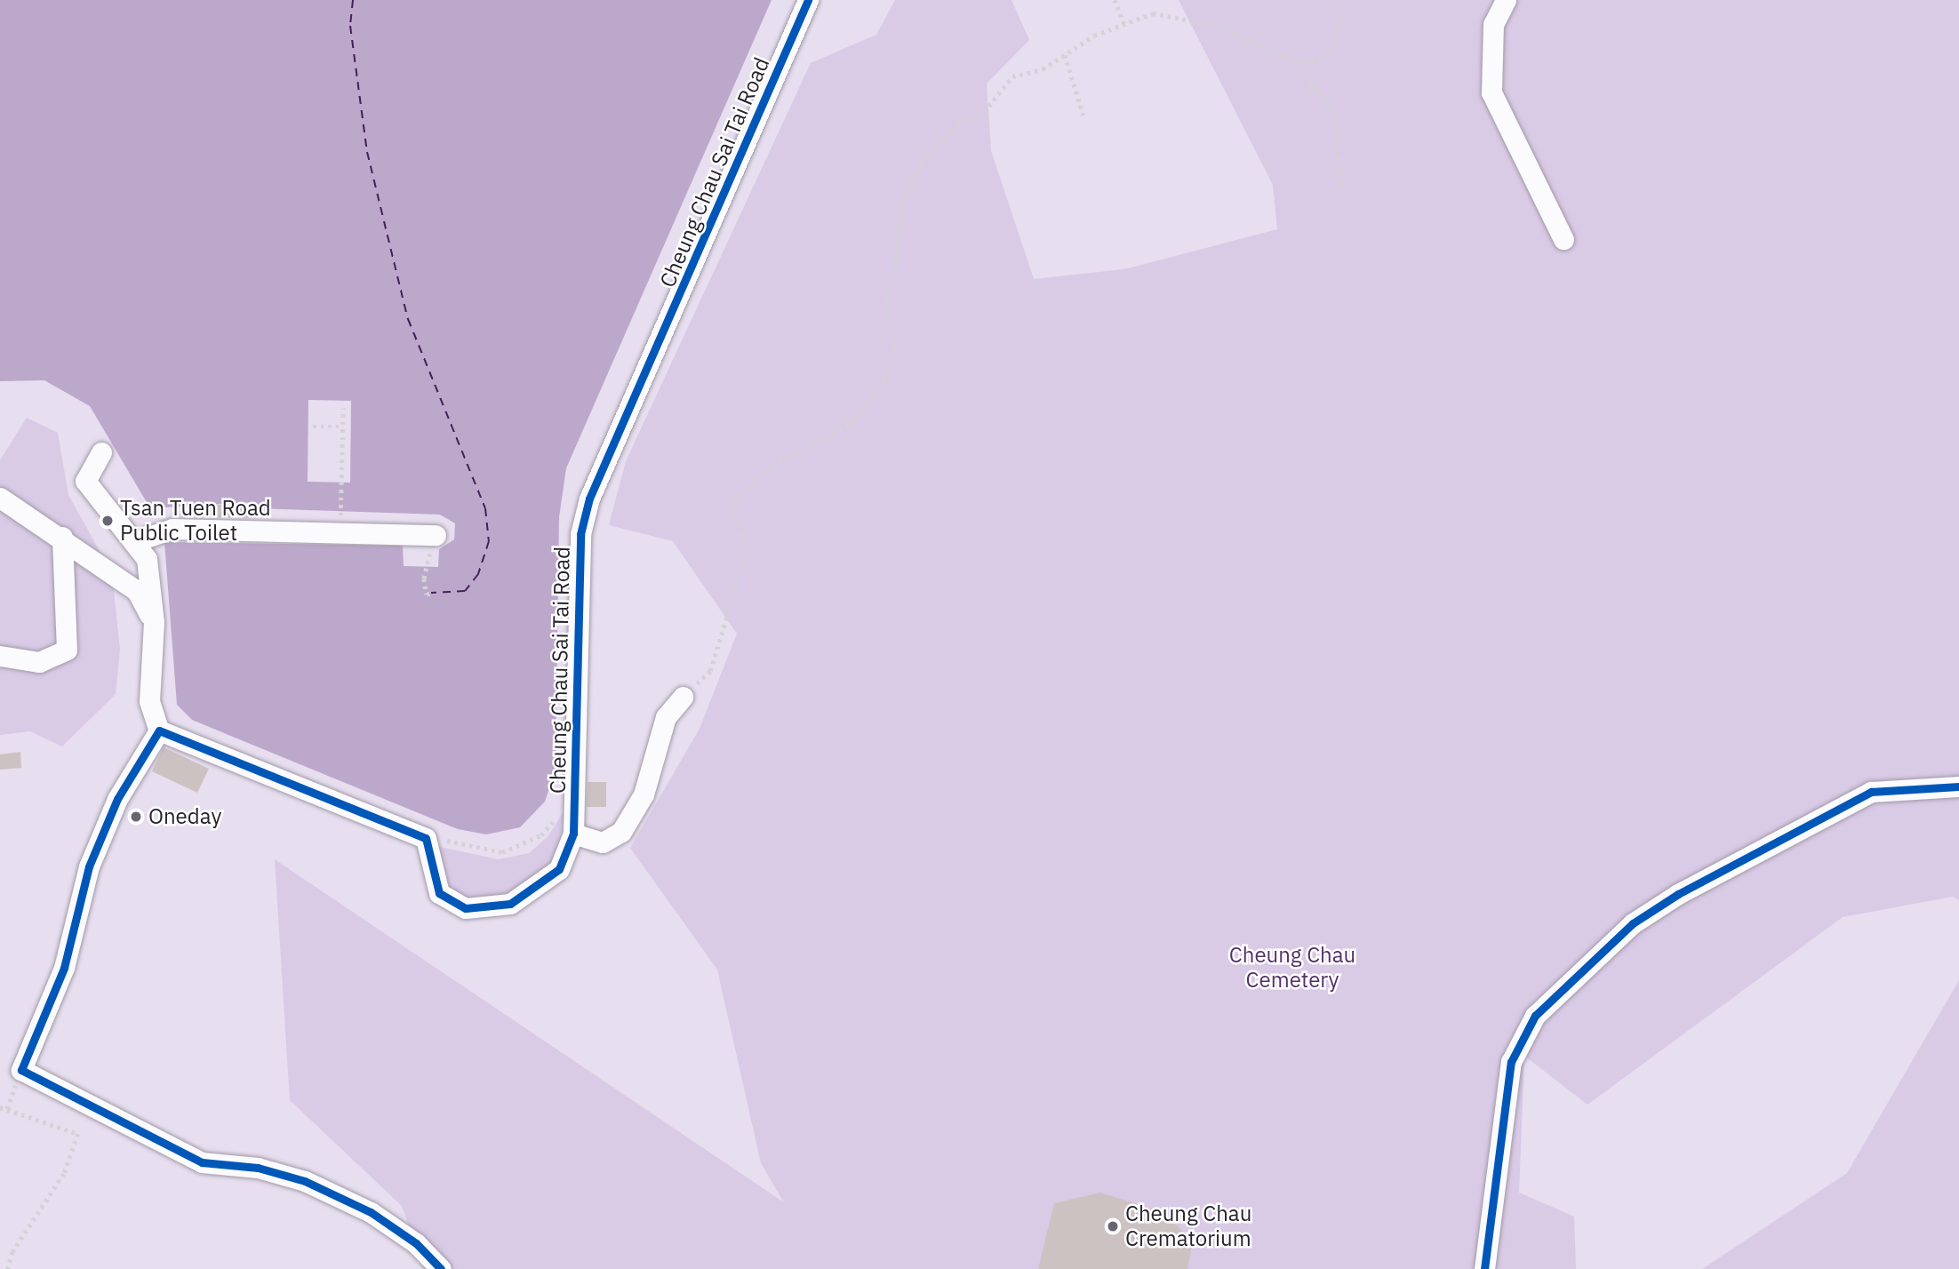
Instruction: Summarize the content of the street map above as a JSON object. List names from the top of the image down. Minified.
{"streets":{"street":["Cheung Chau Sai Tai Road"]},"parks":["Cheung Chau Cemetery"],"places":["Tsan Tuen Road Public Toilet","Oneday","Cheung Chau Crematorium"]}
